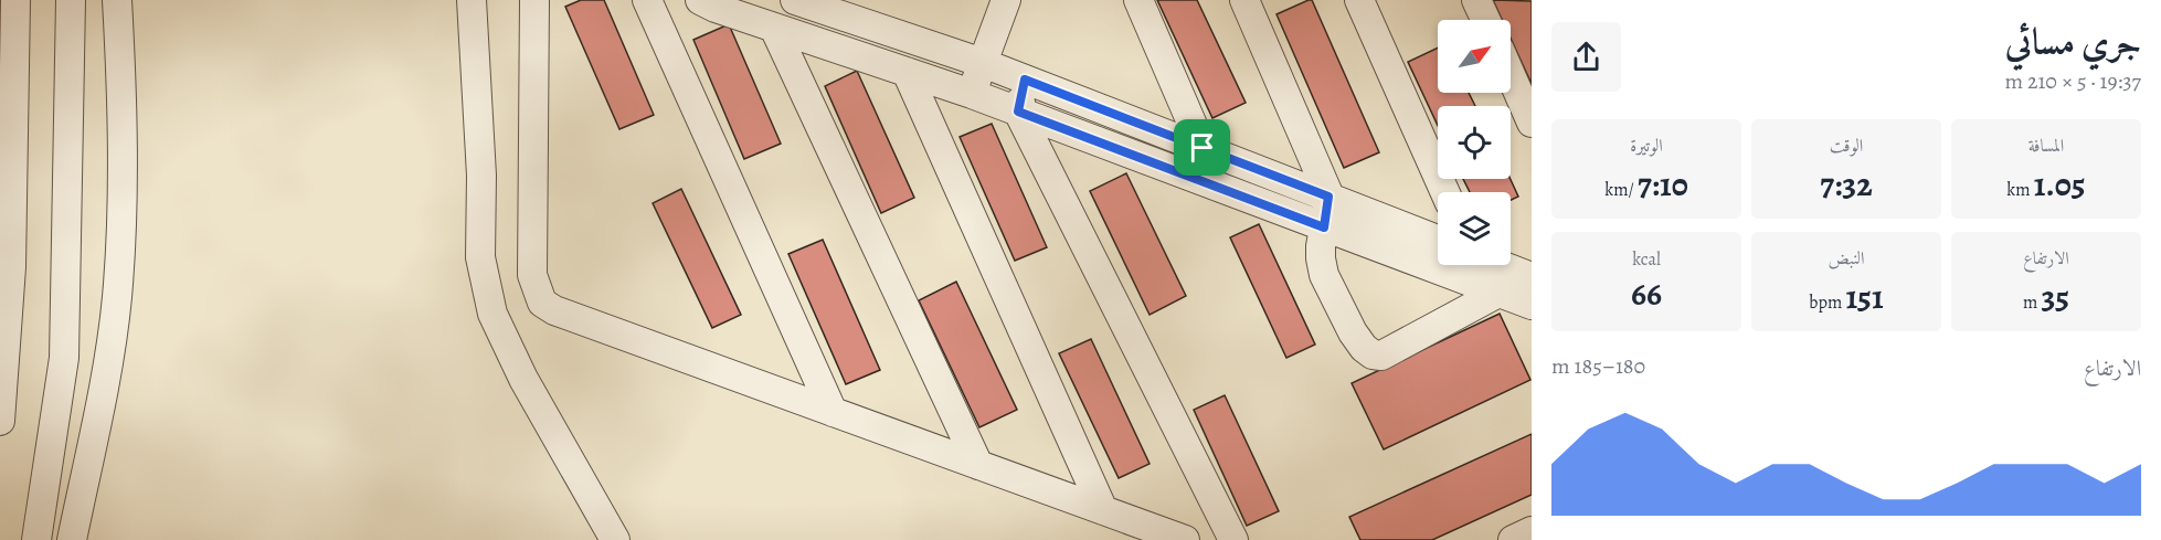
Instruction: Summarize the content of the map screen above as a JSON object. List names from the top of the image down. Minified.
{"north":"top right","page":{"heading":["جري مسائي","19:37 · 5 × 210 m"],"stats":[["المسافة","1.05 km"],["الوقت","7:32"],["الوتيرة","7:10 /km"],["الارتفاع","35 m"],["النبض","151 bpm"],["kcal","66"]],"chart":["الارتفاع","180–185 m"]}}
